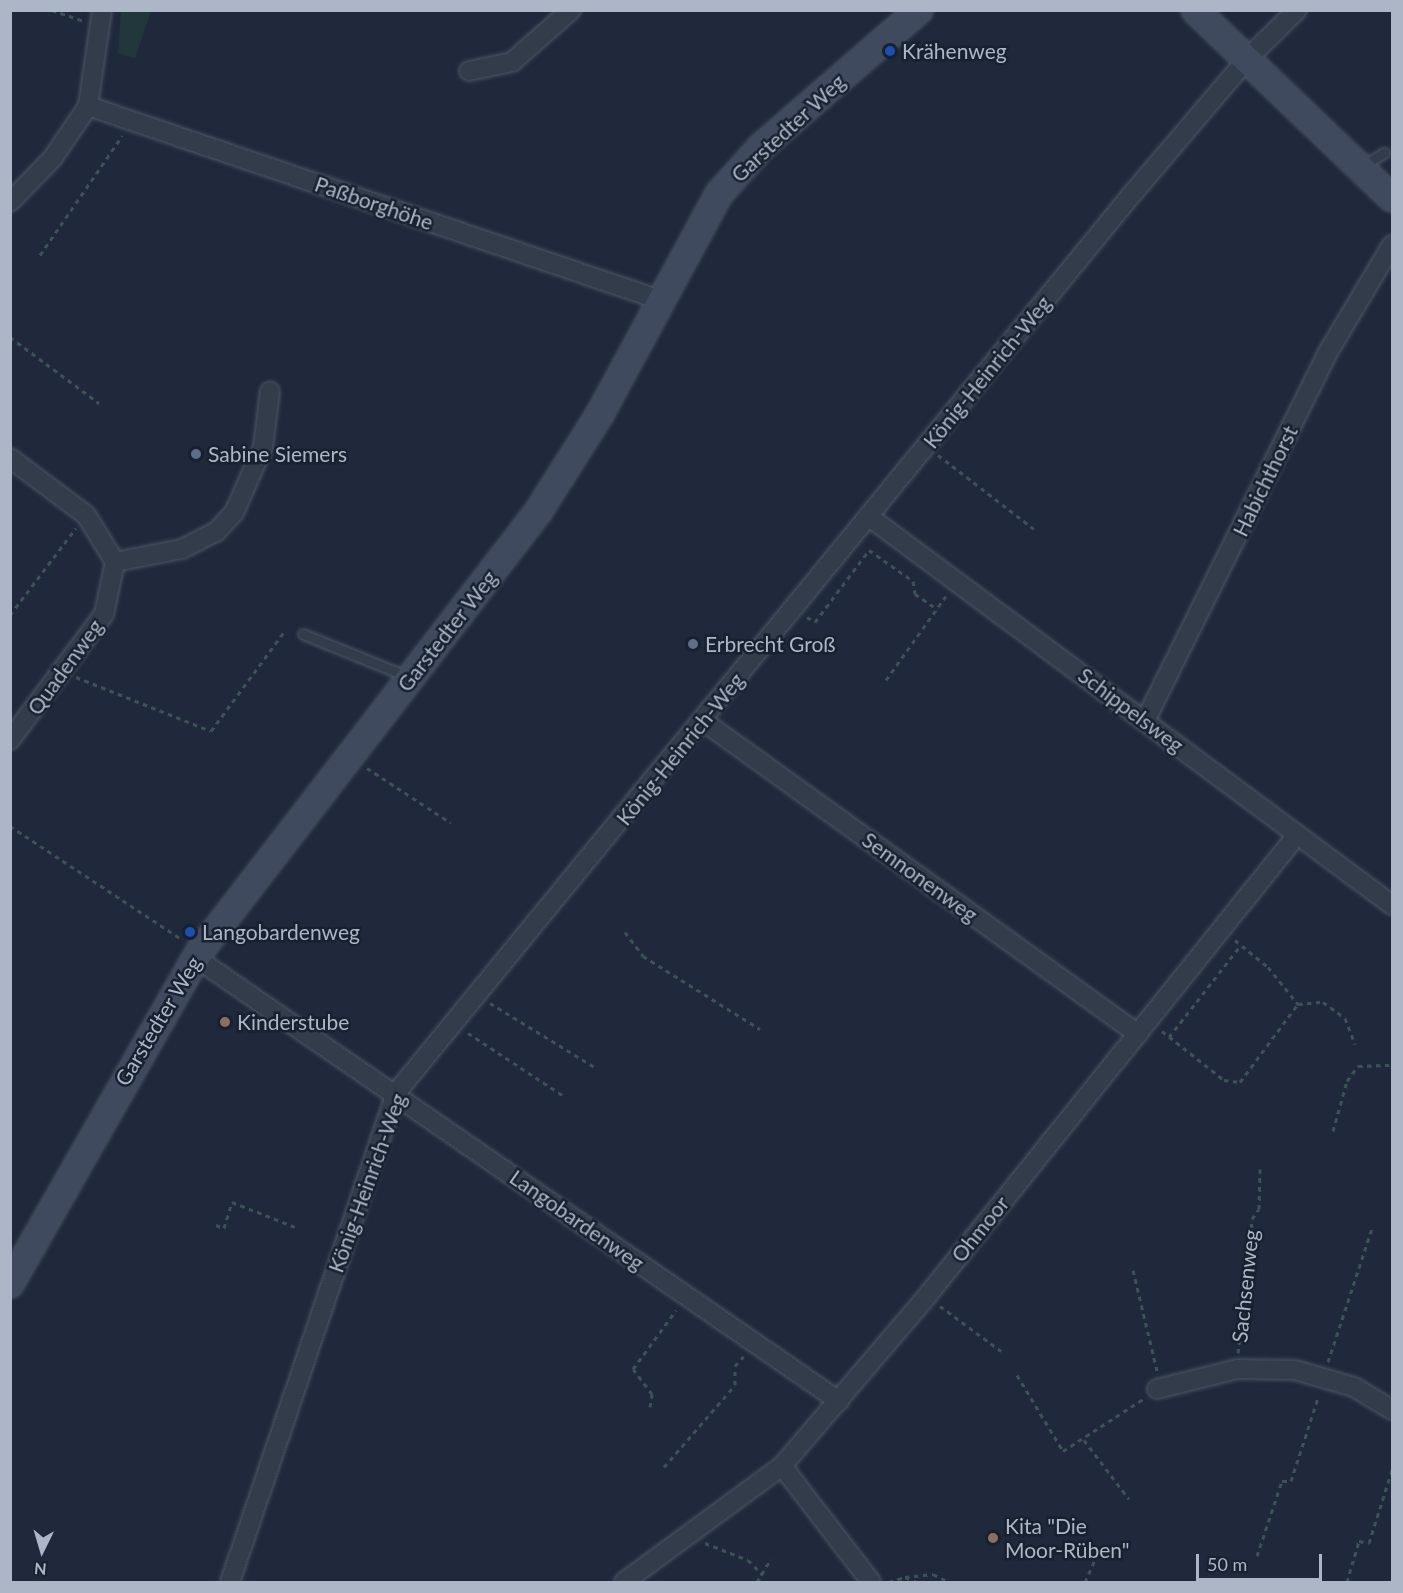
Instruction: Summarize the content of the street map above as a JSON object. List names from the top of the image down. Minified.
{"streets":{"main road":["Garstedter Weg"],"street":["Paßborghöhe","König-Heinrich-Weg","Habichthorst","Quadenweg","Schippelsweg","Semnonenweg","Langobardenweg","Ohmoor","Sachsenweg"]},"crossings":[["Garstedter Weg","Paßborghöhe"],["Garstedter Weg","Langobardenweg"],["König-Heinrich-Weg","Schippelsweg"],["König-Heinrich-Weg","Semnonenweg"],["König-Heinrich-Weg","Langobardenweg"],["Habichthorst","Schippelsweg"],["Schippelsweg","Ohmoor"],["Semnonenweg","Ohmoor"],["Langobardenweg","Ohmoor"]],"places":["Krähenweg","Sabine Siemers","Erbrecht Groß","Langobardenweg","Kinderstube","Kita \"Die Moor-Rüben\""],"scale_bar":"50 m","north":"bottom"}
